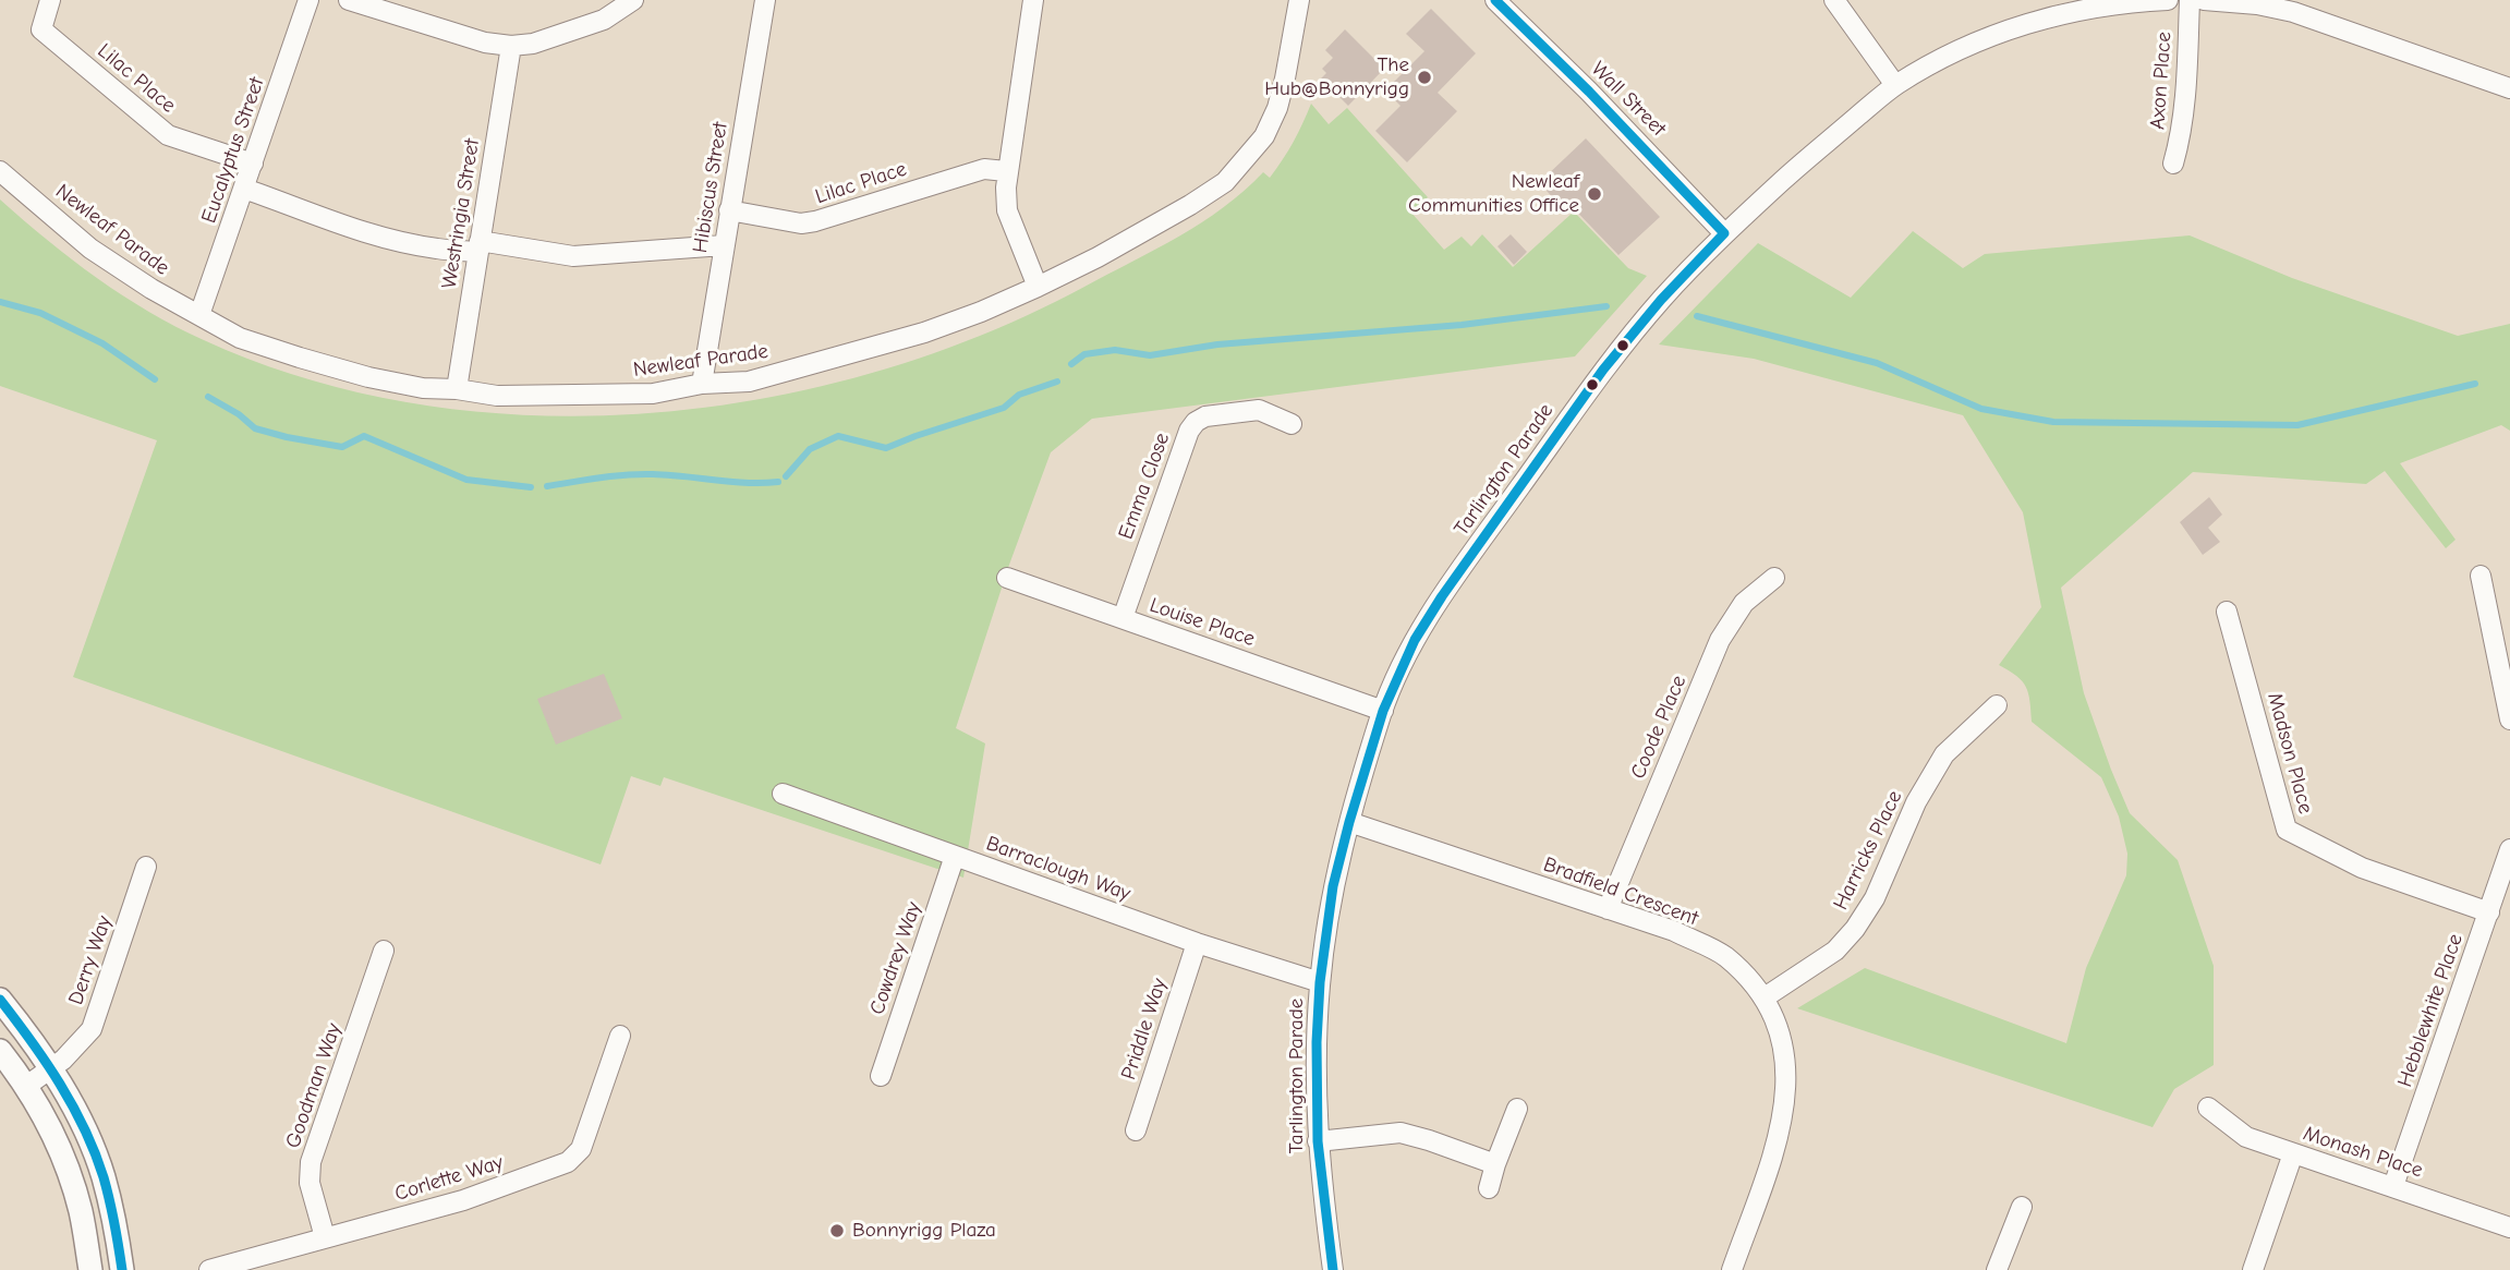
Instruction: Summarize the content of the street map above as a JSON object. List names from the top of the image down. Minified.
{"streets":{"street":["Lilac Place","Axon Place","Wall Street","Eucalyptus Street","Hibiscus Street","Westringia Street","Newleaf Parade","Tarlington Parade","Emma Close","Louise Place","Coode Place","Madson Place","Harricks Place","Barraclough Way","Bradfield Crescent","Cowdrey Way","Derry Way","Hebblewhite Place","Priddle Way","Goodman Way","Monash Place","Corlette Way"]},"crossings":[["Lilac Place","Eucalyptus Street"],["Lilac Place","Hibiscus Street"],["Wall Street","Tarlington Parade"],["Eucalyptus Street","Newleaf Parade"],["Hibiscus Street","Newleaf Parade"],["Westringia Street","Newleaf Parade"],["Tarlington Parade","Louise Place"],["Tarlington Parade","Barraclough Way"],["Tarlington Parade","Bradfield Crescent"],["Emma Close","Louise Place"],["Coode Place","Bradfield Crescent"],["Madson Place","Hebblewhite Place"],["Harricks Place","Bradfield Crescent"],["Barraclough Way","Cowdrey Way"],["Barraclough Way","Priddle Way"],["Hebblewhite Place","Monash Place"],["Goodman Way","Corlette Way"]],"places":["The Hub@Bonnyrigg","Newleaf Communities Office","Bonnyrigg Plaza"]}
